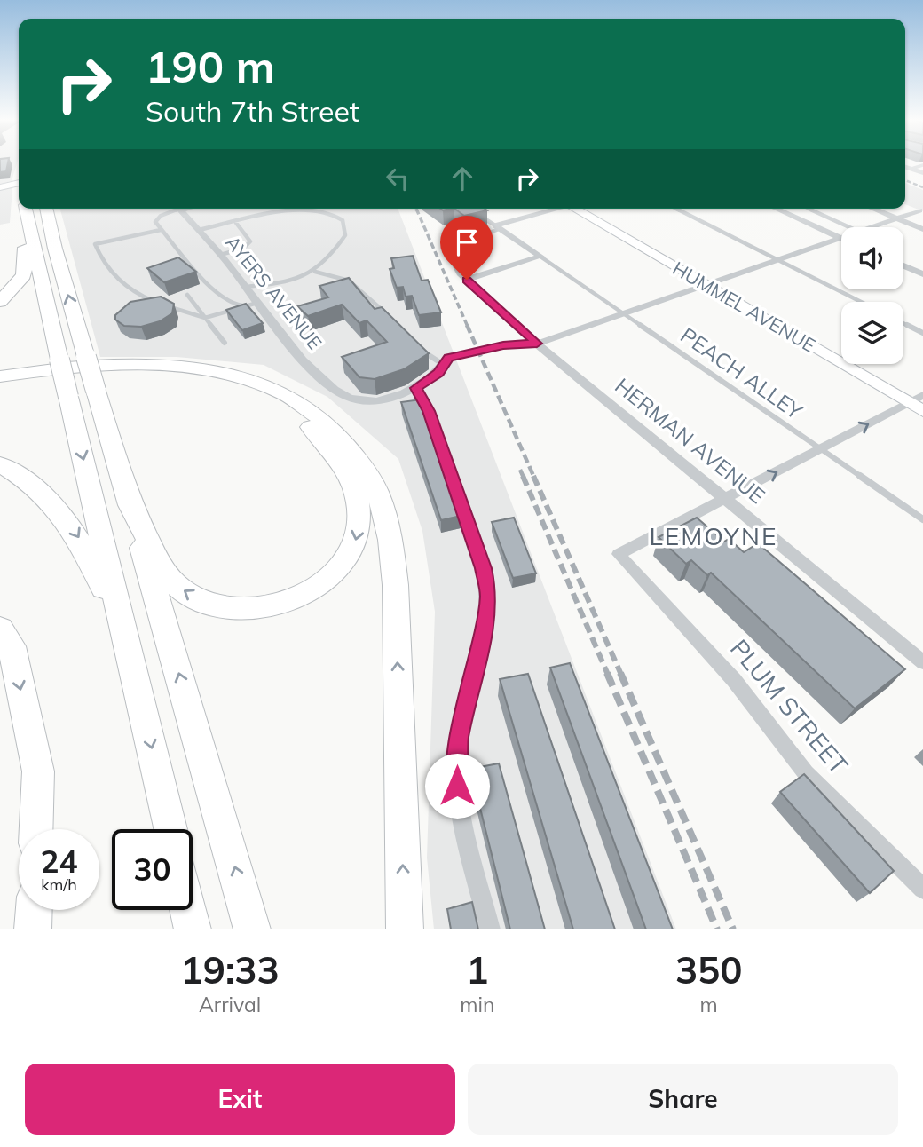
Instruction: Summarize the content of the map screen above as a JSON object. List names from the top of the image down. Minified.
{"streets":{"main road":["HUMMEL AVENUE"],"street":["AYERS AVENUE","HERMAN AVENUE","PLUM STREET"],"lane":["PEACH ALLEY"]},"crossings":[["HERMAN AVENUE","PLUM STREET"]],"districts":["LEMOYNE"],"page":{"turn":["190 m","South 7th Street"],"speed":"24 km/h","limit":"30","eta":["19:33","Arrival","1","min","350","m"],"buttons":["Exit","Share"]}}
